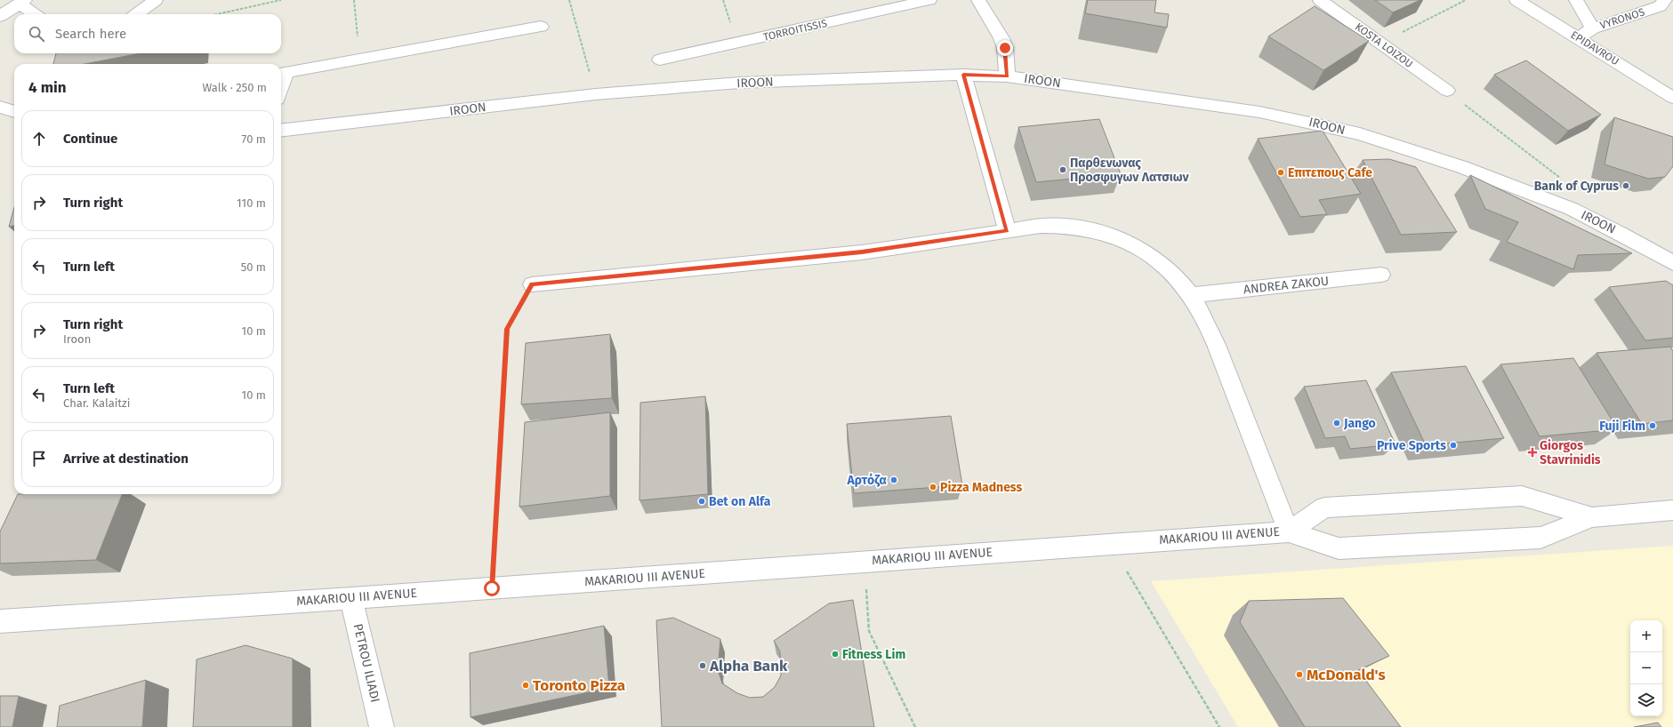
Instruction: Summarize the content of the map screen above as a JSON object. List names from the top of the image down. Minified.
{"streets":{"street":["VYRONOS","TORROITISSIS","KOSTA LOIZOU","EPIDAVROU","IROON","ANDREA ZAKOU","MAKARIOU III AVENUE","PETROU ILIADI"]},"crossings":[["VYRONOS","EPIDAVROU"],["MAKARIOU III AVENUE","PETROU ILIADI"]],"places":{"other":["Παρθενωνας Προσφυγων Λατσιων","Επιτεπους Cafe","Bank of Cyprus","Jango","Fuji Film","Prive Sports","Αρτόζα","Pizza Madness","Bet on Alfa","Fitness Lim","Alpha Bank","McDonald's","Toronto Pizza"],"health":["Giorgos Stavrinidis"]},"page":{"search":"Search here","heading":["4 min","Walk · 250 m"],"list":[["Continue","70 m"],["Turn right","110 m"],["Turn left","50 m"],["Turn right","Iroon","10 m"],["Turn left","Char. Kalaitzi","10 m"],"Arrive at destination"],"map_buttons":["+","−"]}}
